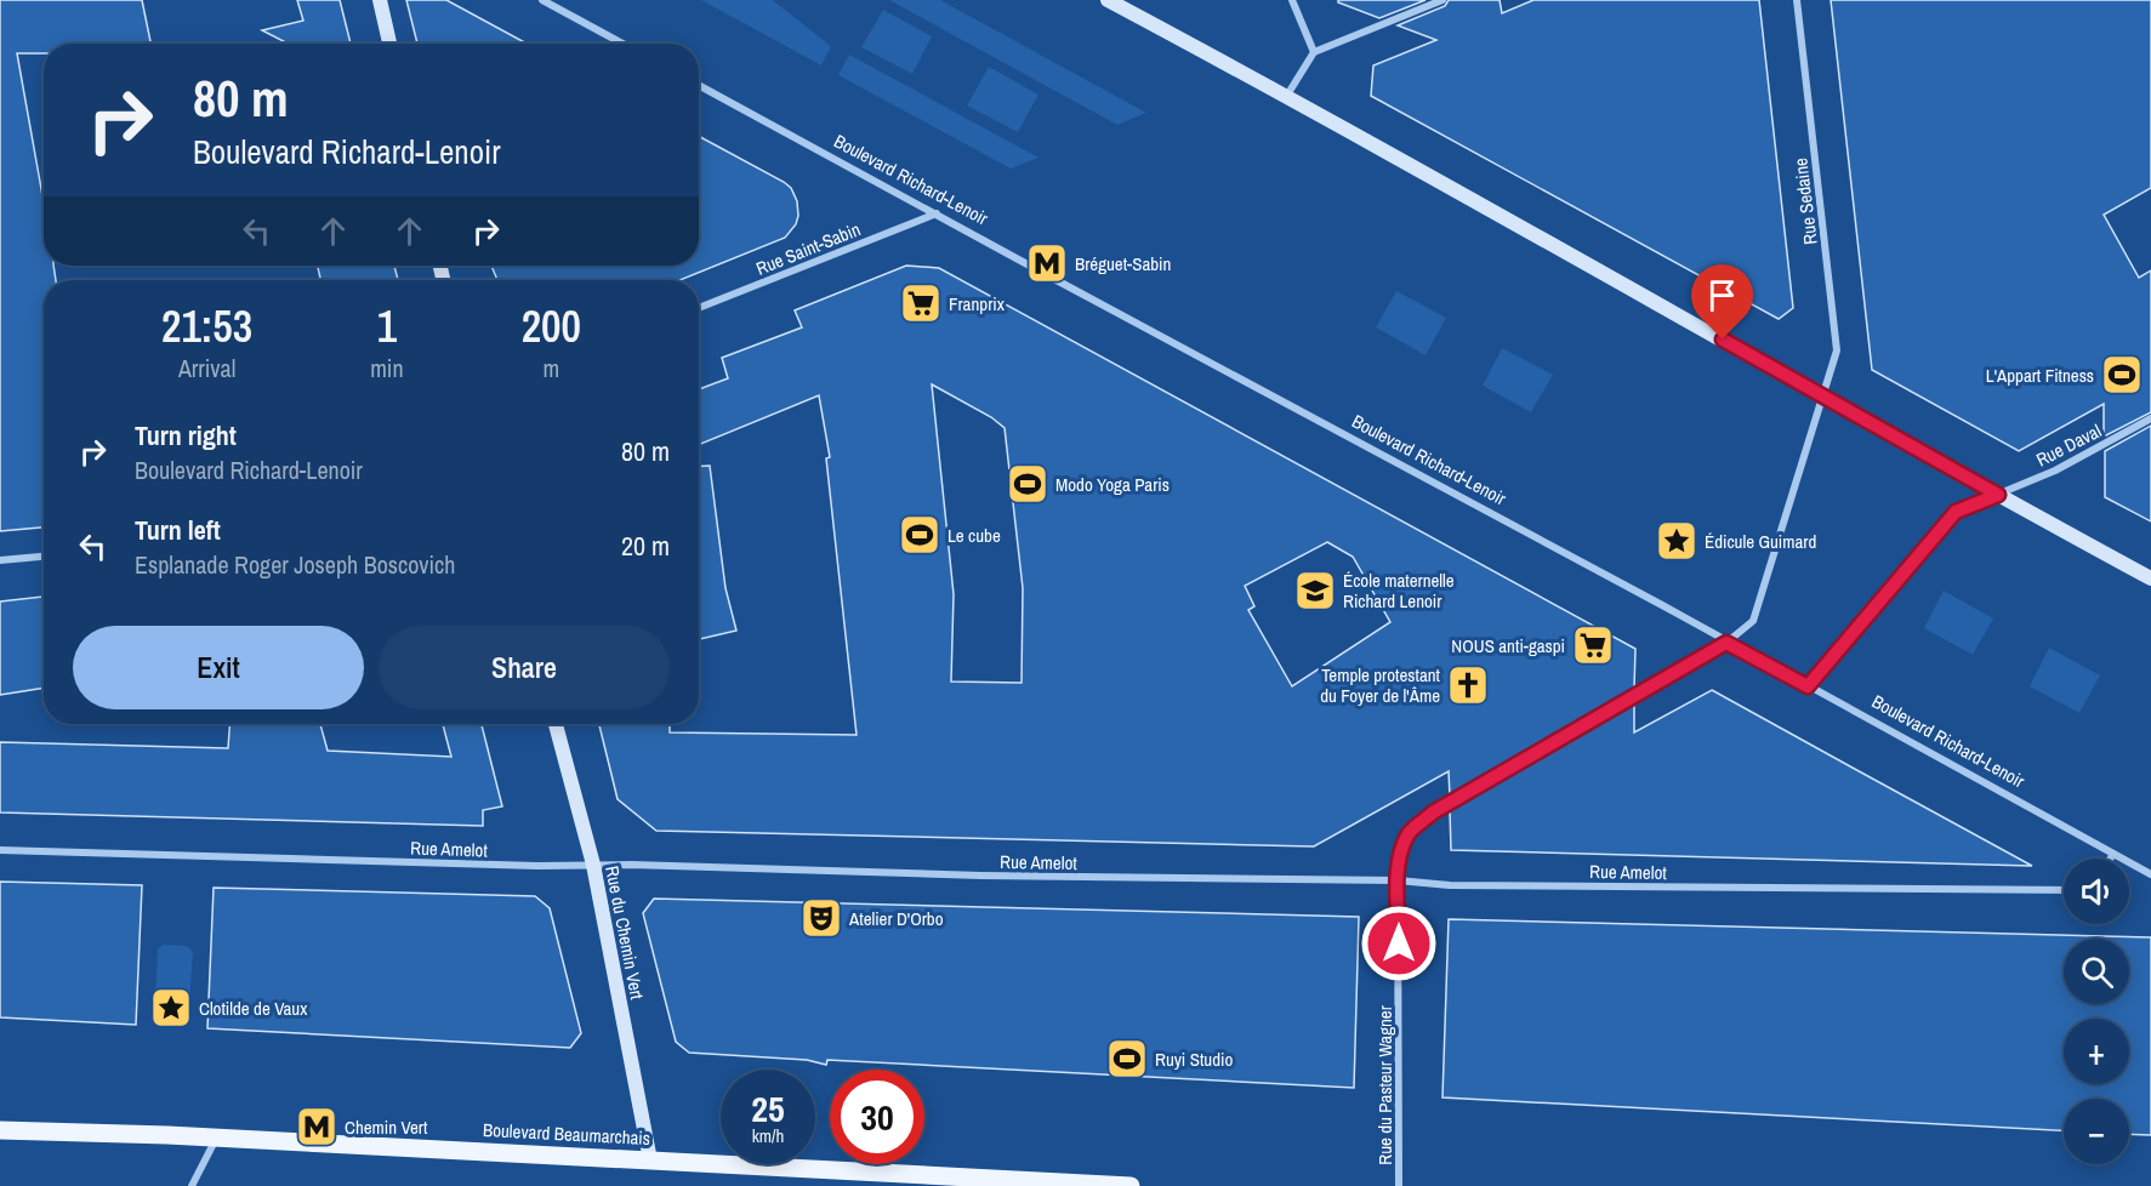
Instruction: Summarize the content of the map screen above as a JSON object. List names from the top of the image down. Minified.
{"streets":{"main road":["Boulevard Beaumarchais"],"street":["Boulevard Richard-Lenoir","Rue Sedaine","Rue Saint-Sabin","Rue Daval","Rue Amelot","Rue du Chemin Vert","Rue du Pasteur Wagner"]},"crossings":[["Boulevard Richard-Lenoir","Rue Sedaine"],["Boulevard Richard-Lenoir","Rue Saint-Sabin"],["Boulevard Richard-Lenoir","Rue Daval"],["Boulevard Richard-Lenoir","Rue du Pasteur Wagner"],["Rue Sedaine","Rue du Pasteur Wagner"],["Rue Amelot","Rue du Chemin Vert"],["Rue Amelot","Rue du Pasteur Wagner"],["Rue du Chemin Vert","Boulevard Beaumarchais"]],"places":{"metro station":["Bréguet-Sabin","Chemin Vert"],"supermarket":["Franprix","NOUS anti-gaspi"],"sports":["L'Appart Fitness","Modo Yoga Paris","Le cube","Ruyi Studio"],"place":["Édicule Guimard","Clotilde de Vaux"],"school or university":["École maternelle Richard Lenoir"],"church":["Temple protestant du Foyer de l'Âme"],"theatre":["Atelier D'Orbo"]},"page":{"turn":["80 m","Boulevard Richard-Lenoir"],"eta":["21:53","Arrival","1","min","200","m"],"list":[{"name":"Turn right","note":"Boulevard Richard-Lenoir","value":"80 m"},{"name":"Turn left","note":"Esplanade Roger Joseph Boscovich","value":"20 m"}],"buttons":["Exit","Share"],"map_buttons":["+","−"],"speed":"25 km/h","limit":"30"}}
